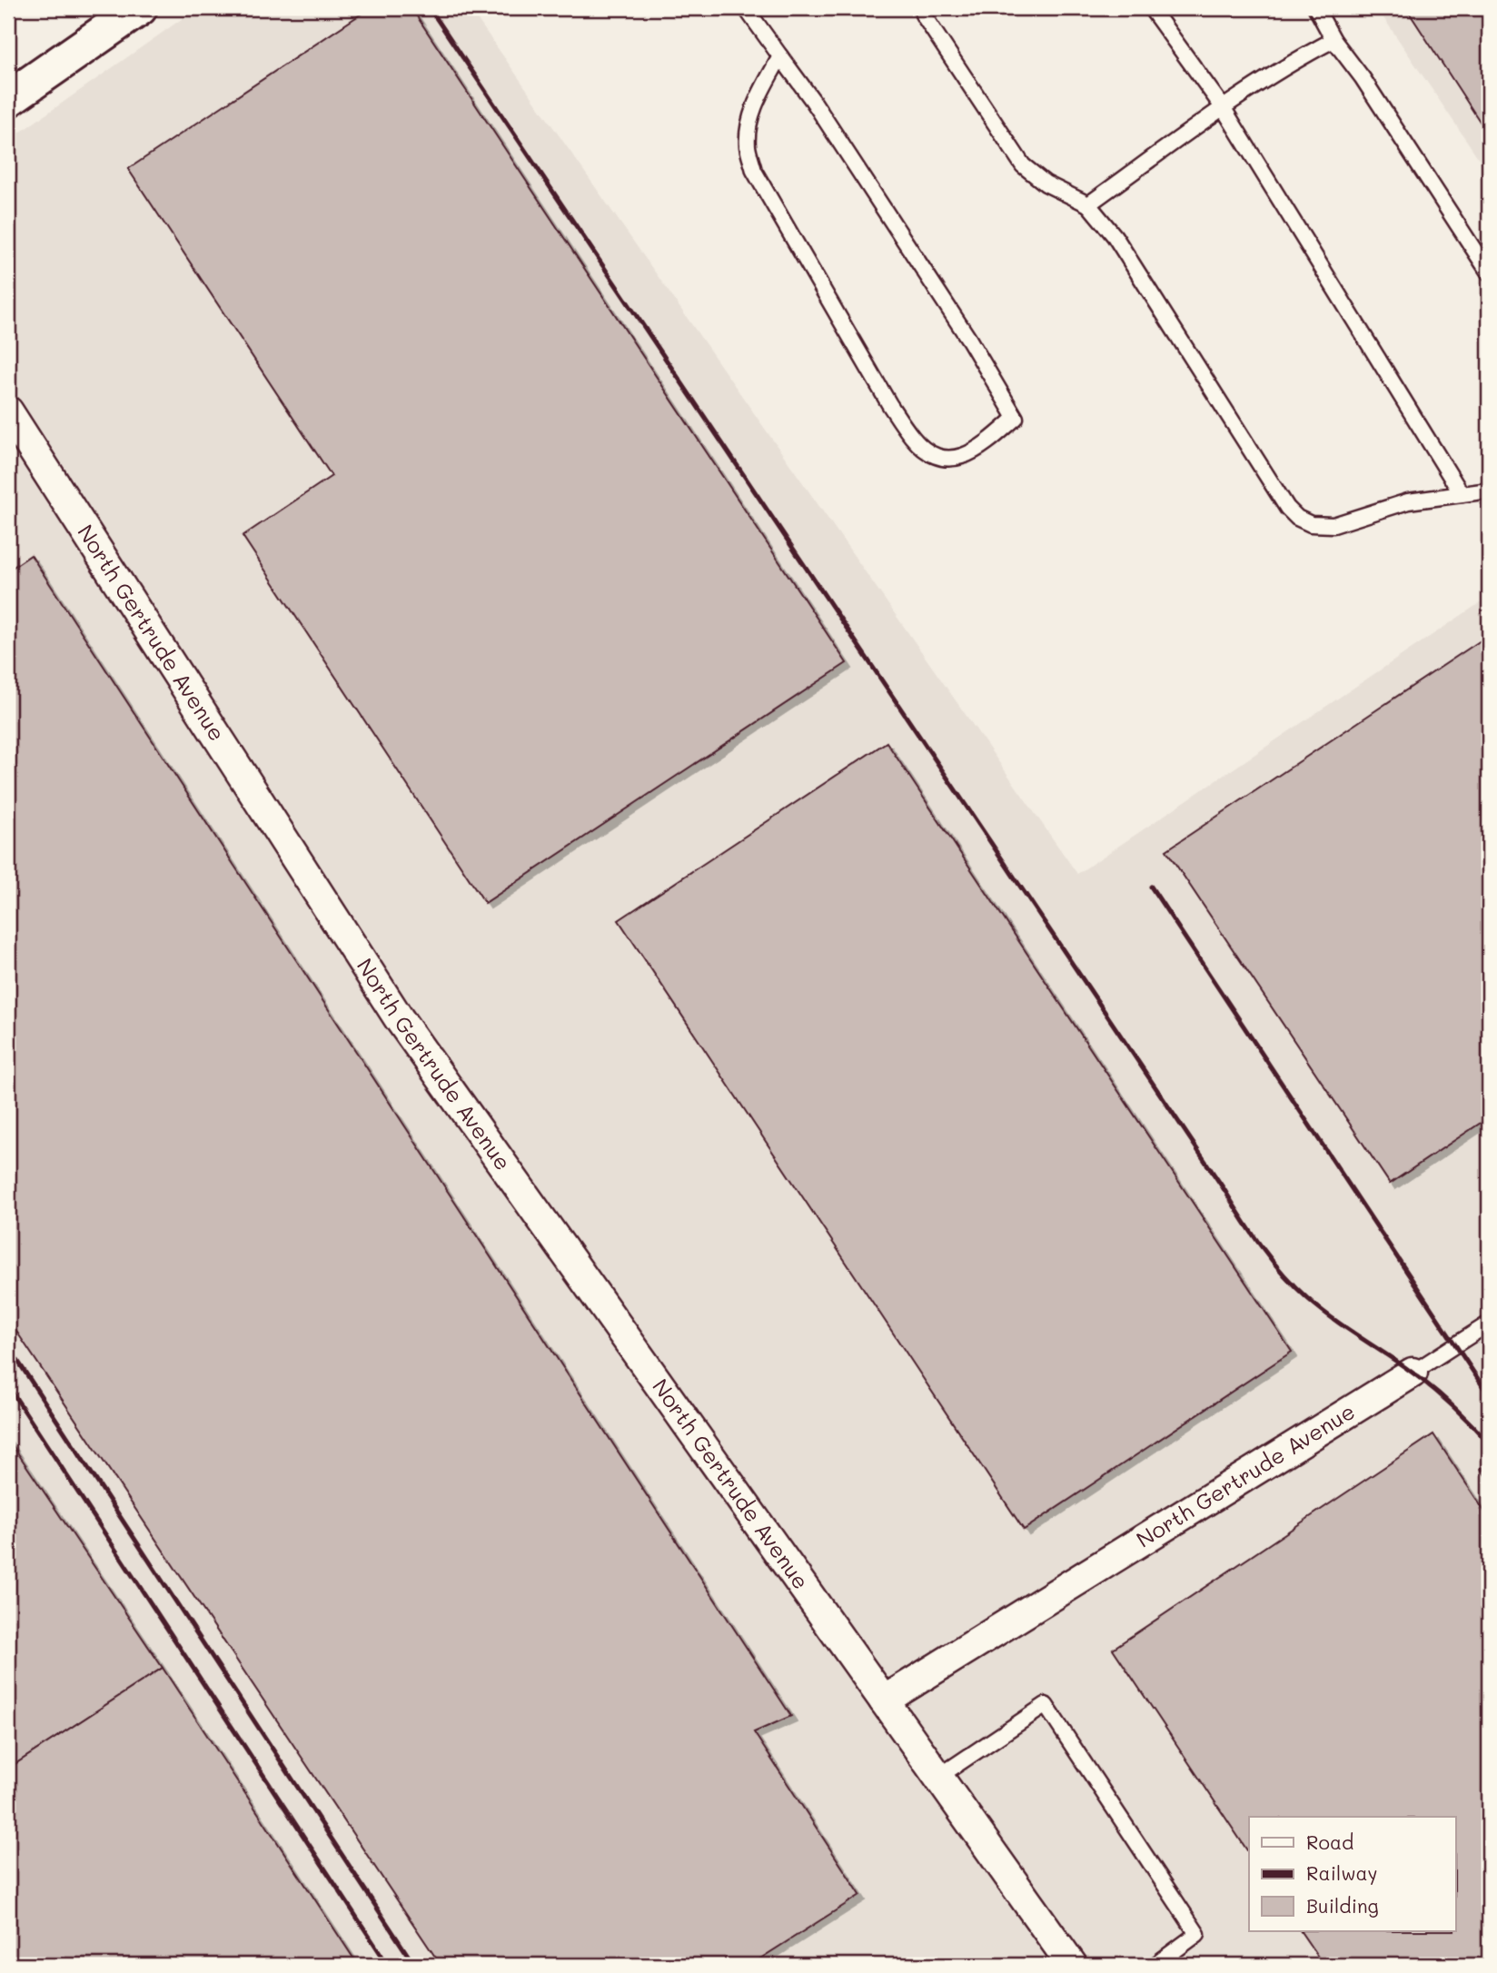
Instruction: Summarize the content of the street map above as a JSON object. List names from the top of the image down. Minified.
{"streets":{"street":["North Gertrude Avenue"]},"legend":["Road","Railway","Building"]}
